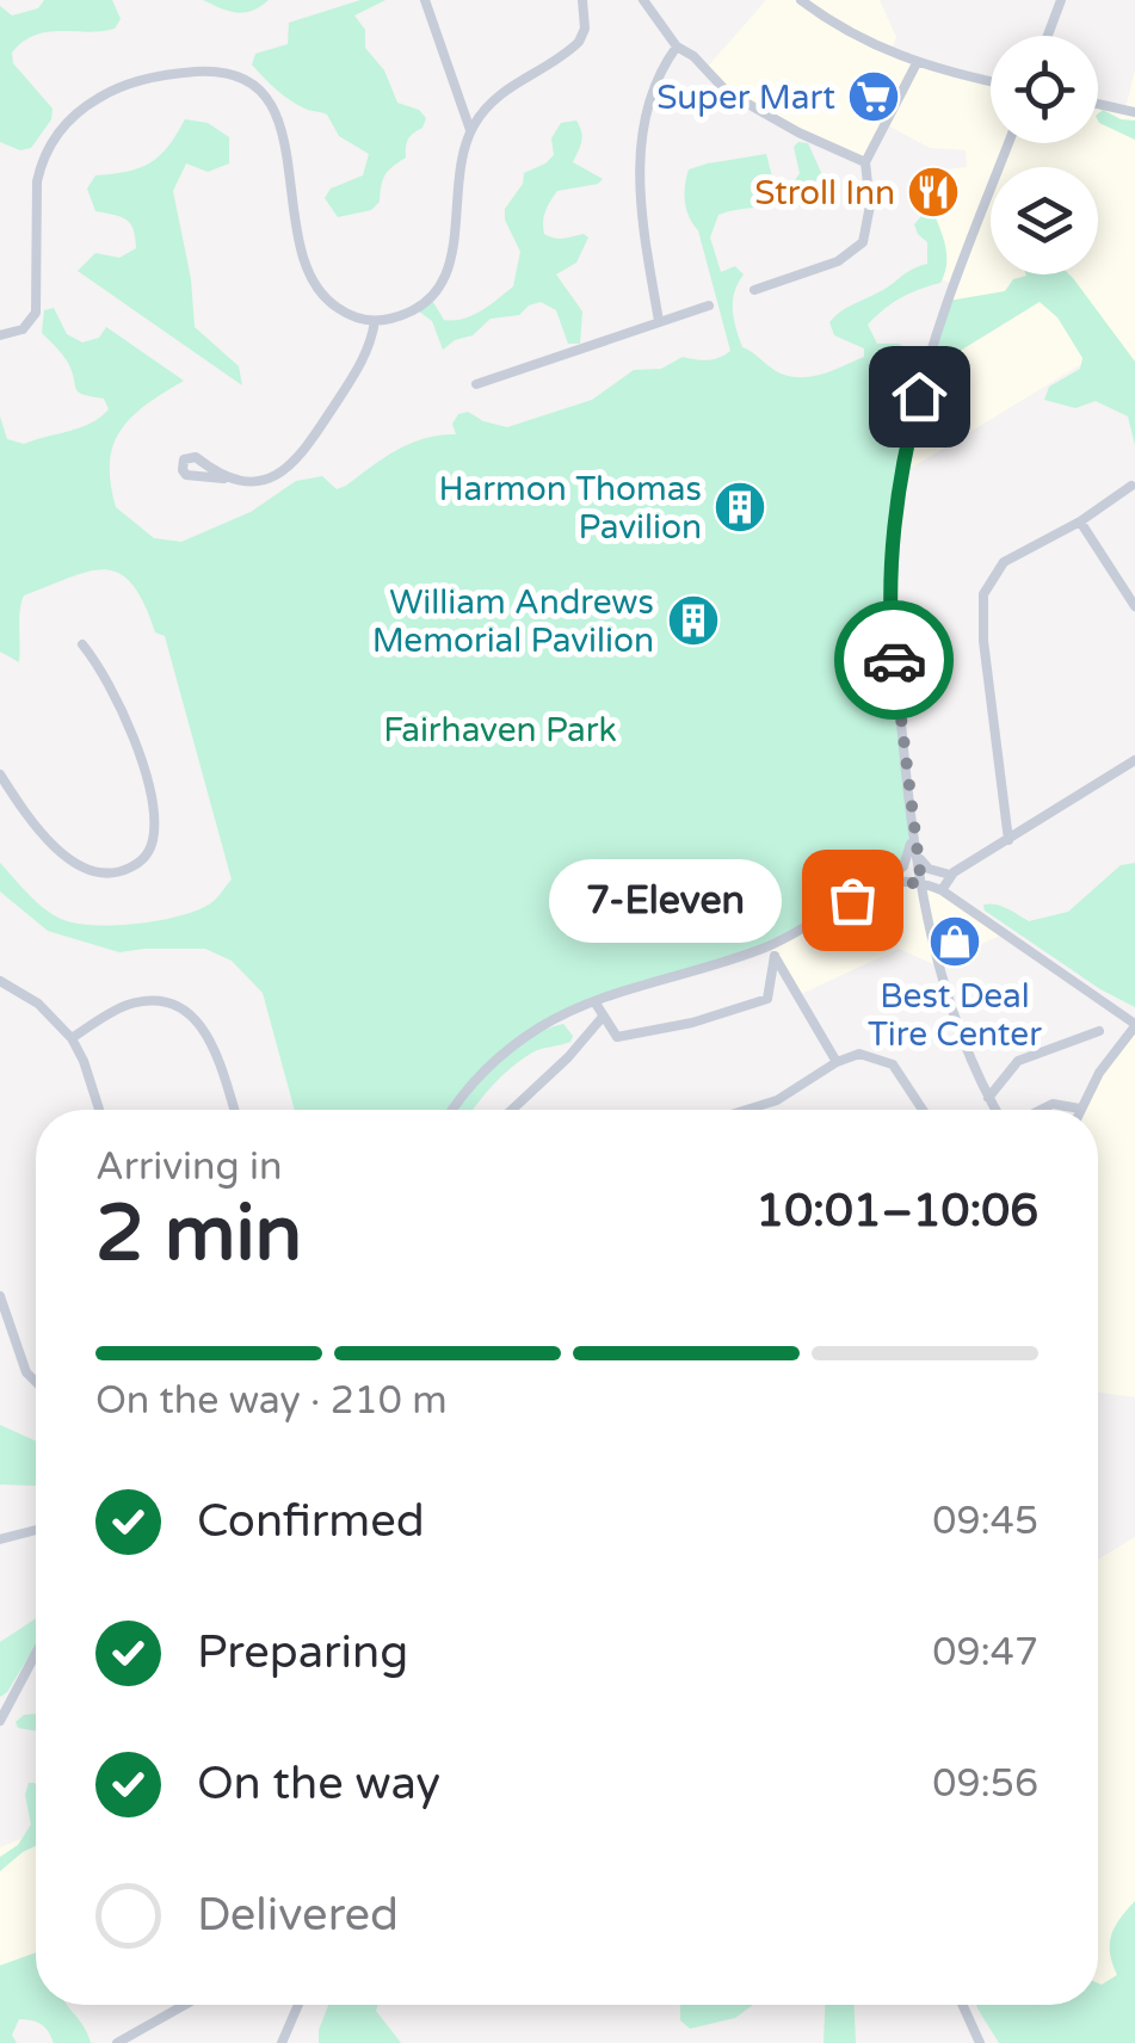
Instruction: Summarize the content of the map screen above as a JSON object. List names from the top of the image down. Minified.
{"parks":["Fairhaven Park"],"places":{"supermarket":["Super Mart"],"restaurant":["Stroll Inn"],"building":["Harmon Thomas Pavilion","William Andrews Memorial Pavilion"],"other":["7-Eleven"],"shop":["Best Deal Tire Center"]},"page":{"bubble":"7-Eleven","heading":["2 min","Arriving in","10:01–10:06"],"bar":"On the way · 210 m","list":[["Confirmed","09:45"],["Preparing","09:47"],["On the way","09:56"],"Delivered"]}}
